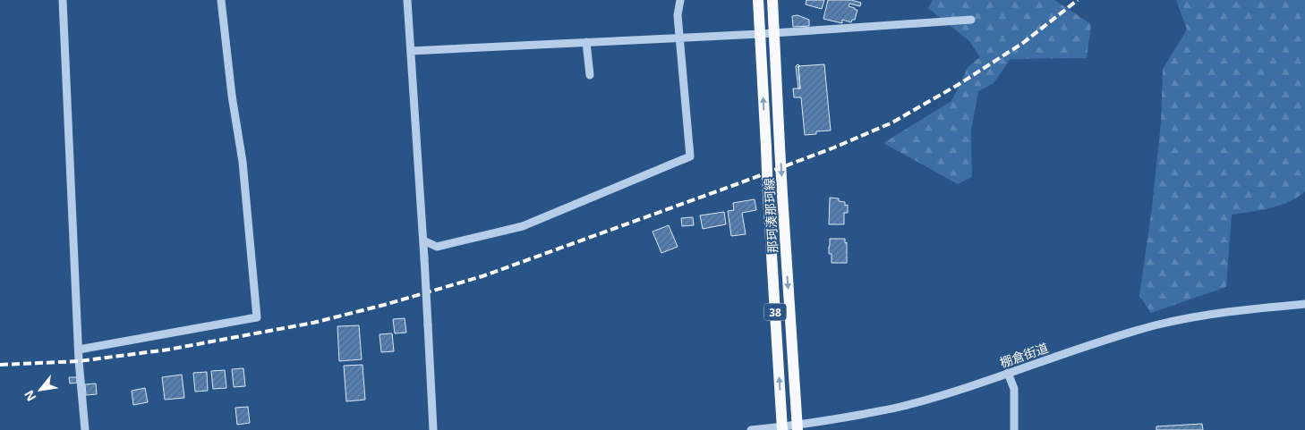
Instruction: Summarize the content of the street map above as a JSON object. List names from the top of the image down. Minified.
{"streets":{"main road":["那珂湊那珂線","38"],"street":["棚倉街道"]},"crossings":[["那珂湊那珂線","棚倉街道"]],"north":"bottom left"}
